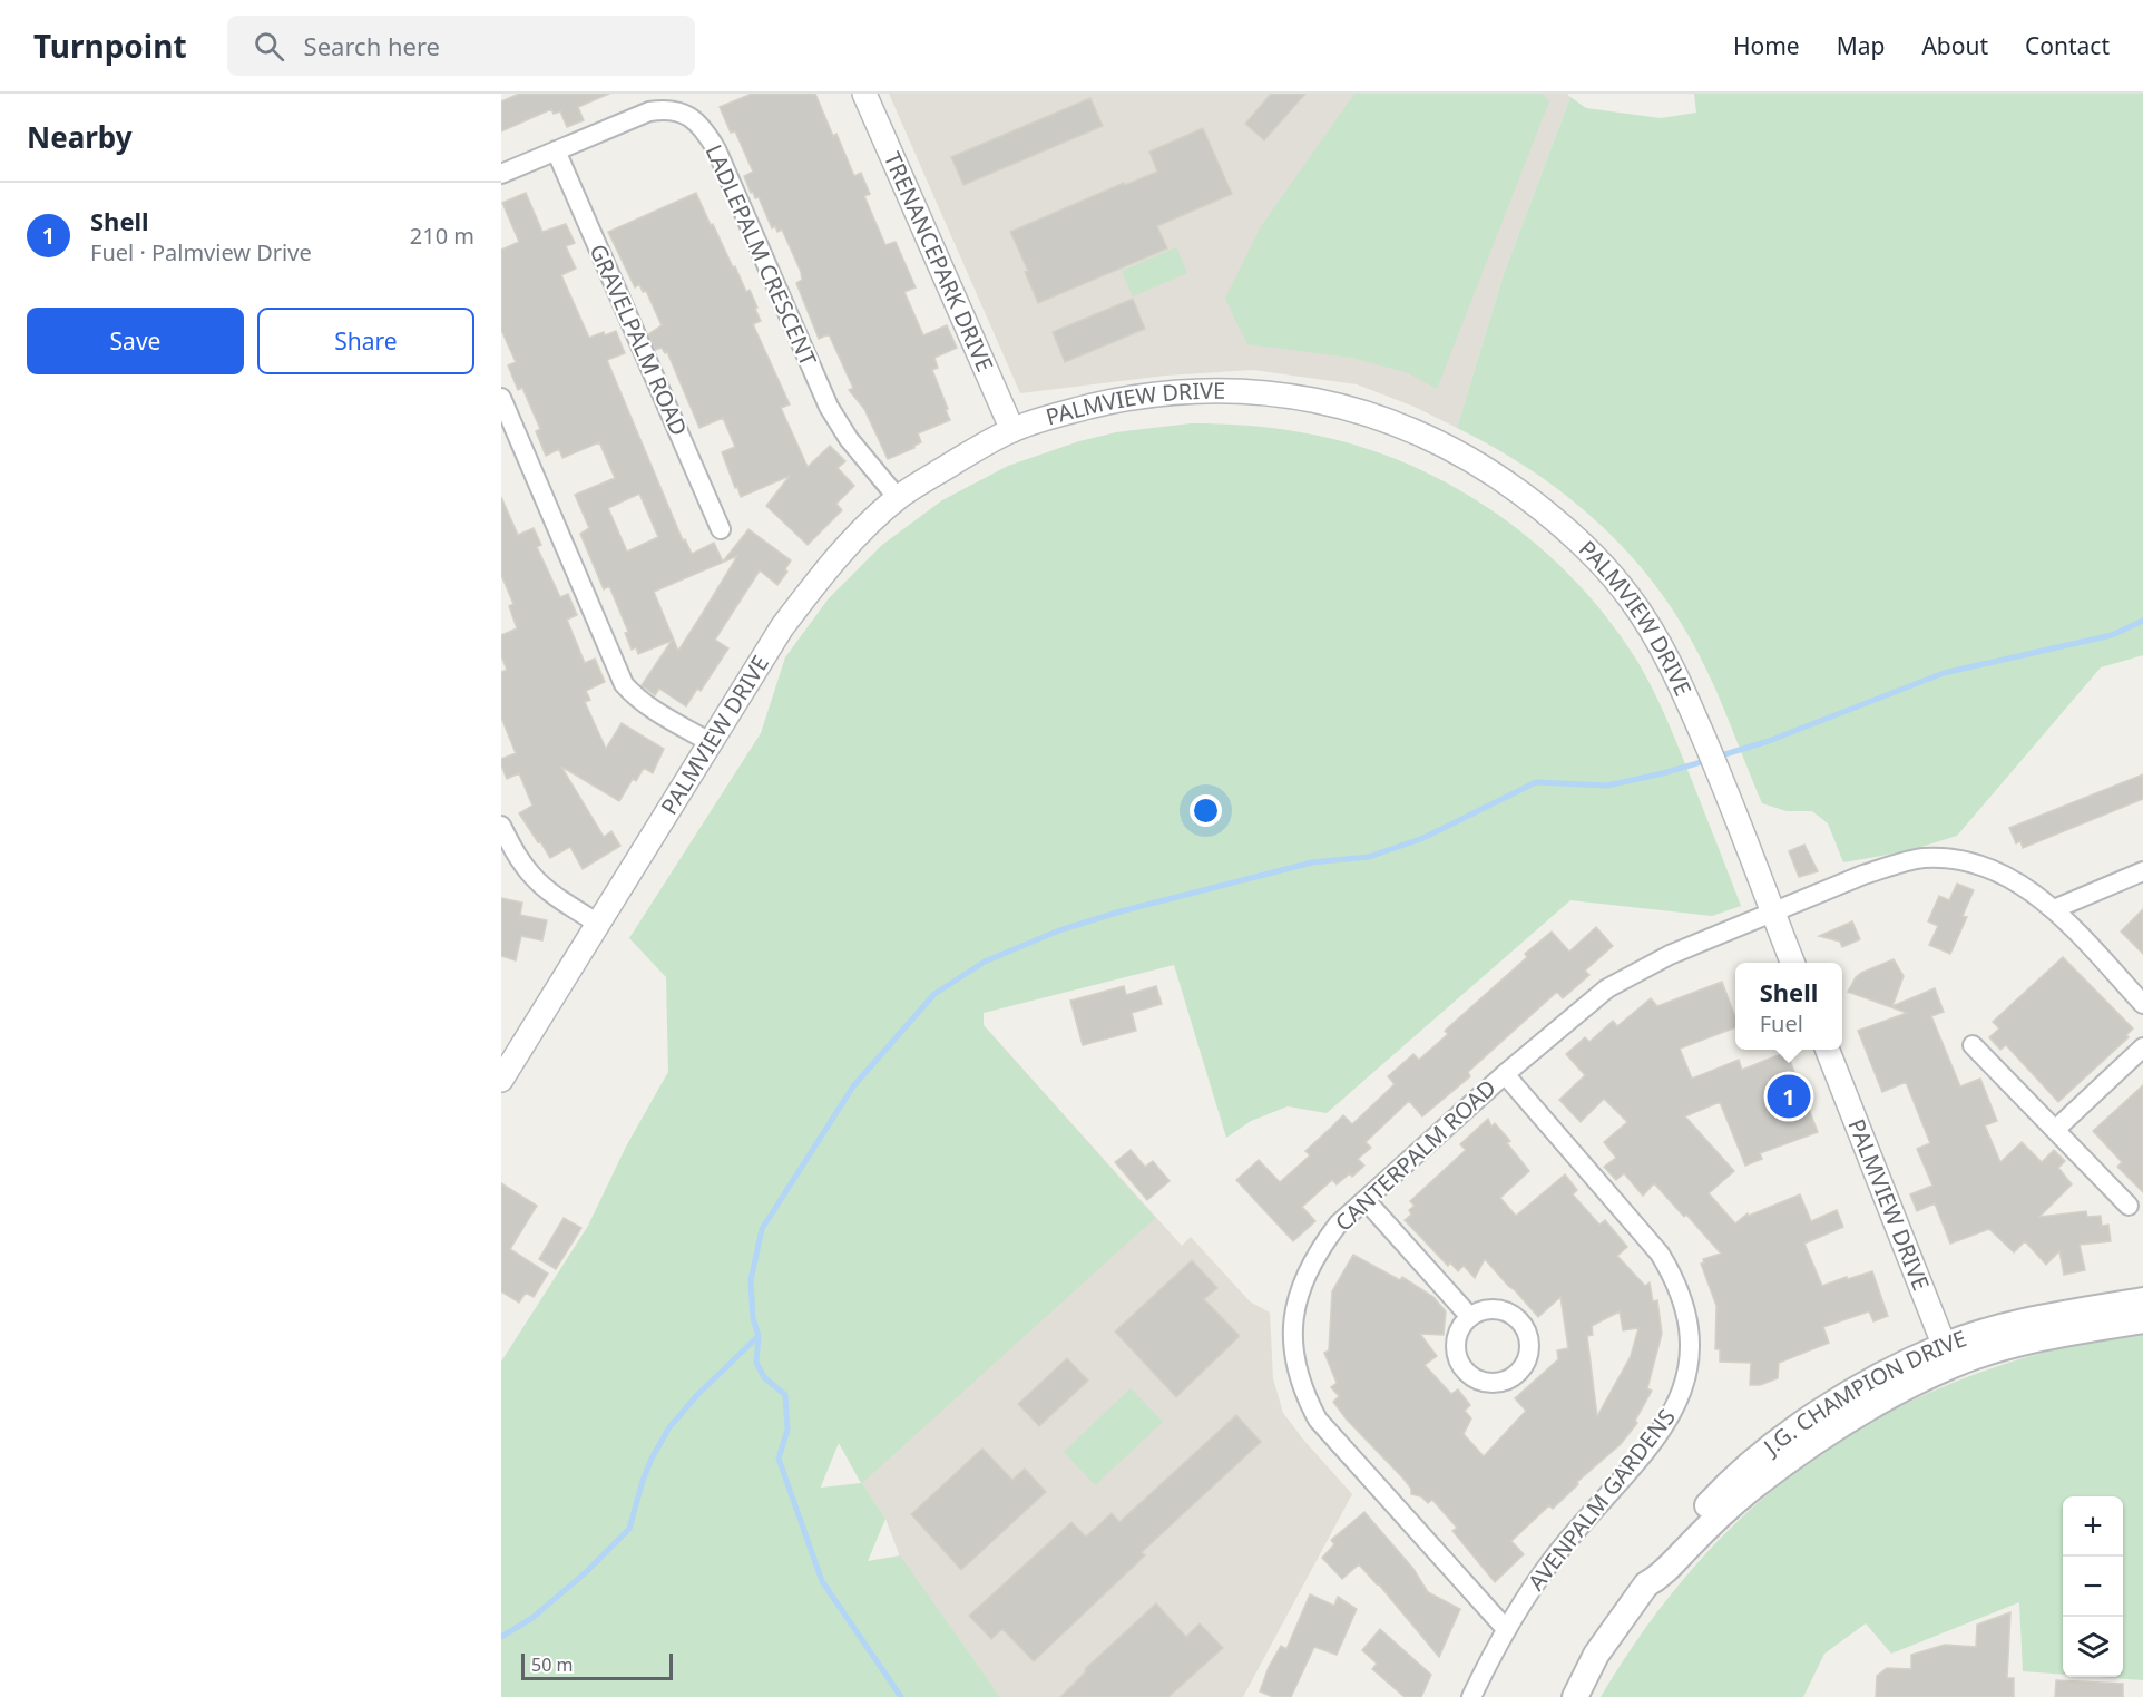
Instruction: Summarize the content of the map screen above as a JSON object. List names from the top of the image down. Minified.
{"streets":{"main road":["J.G. CHAMPION DRIVE"],"street":["LADLEPALM CRESCENT","TRENANCEPARK DRIVE","GRAVELPALM ROAD","PALMVIEW DRIVE","CANTERPALM ROAD","AVENPALM GARDENS"]},"crossings":[["LADLEPALM CRESCENT","GRAVELPALM ROAD"],["LADLEPALM CRESCENT","PALMVIEW DRIVE"],["TRENANCEPARK DRIVE","PALMVIEW DRIVE"],["PALMVIEW DRIVE","CANTERPALM ROAD"],["PALMVIEW DRIVE","J.G. CHAMPION DRIVE"],["CANTERPALM ROAD","AVENPALM GARDENS"]],"scale_bar":"50 m","page":{"header":"Turnpoint","search":"Search here","nav":["Home","Map","About","Contact"],"heading":"Nearby","list":[{"mark":"1","name":"Shell","note":"Fuel · Palmview Drive","value":"210 m"}],"buttons":["Save","Share"],"popup":["Shell","Fuel"],"pins":"1","map_buttons":["+","−"],"scale":"50 m"}}
